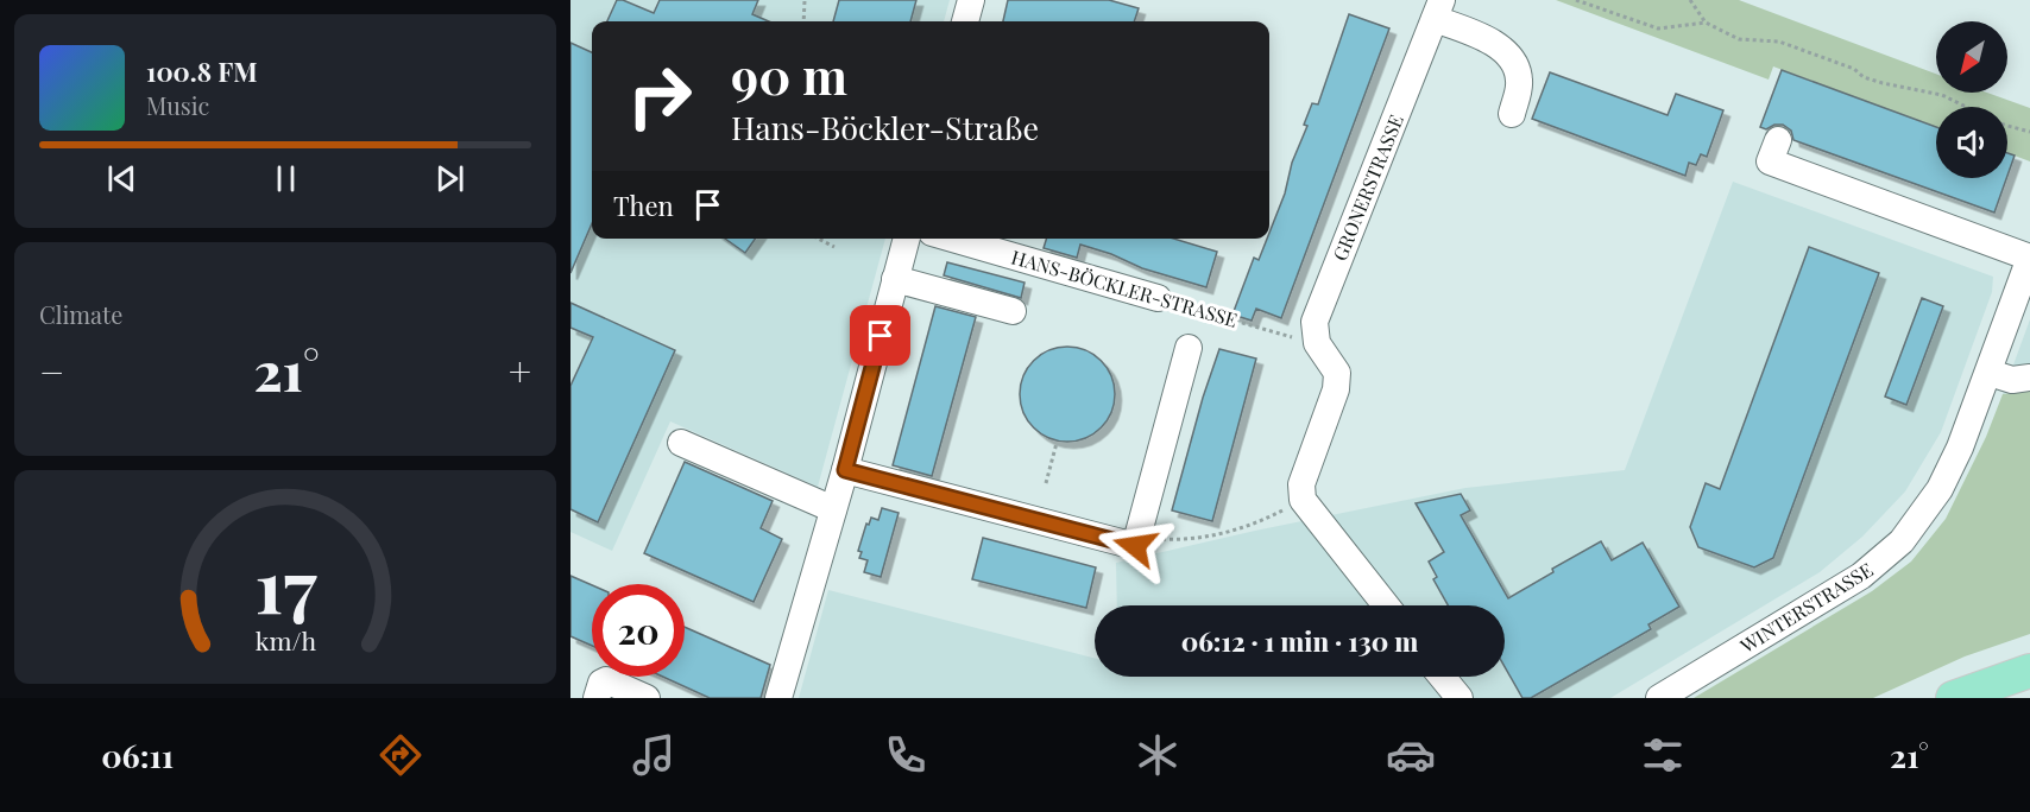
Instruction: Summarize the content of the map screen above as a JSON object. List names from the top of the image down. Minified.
{"streets":{"street":["GRONERSTRASSE","HANS-BÖCKLER-STRASSE","WINTERSTRASSE"]},"crossings":[["GRONERSTRASSE","HANS-BÖCKLER-STRASSE"]],"north":"bottom left","page":{"turn":["90 m","Hans-Böckler-Straße"],"song":["100.8 FM","Music"],"then":"Then","tile":"Climate","heat":["−","21°","+"],"limit":"20","trip":"06:12 · 1 min · 130 m","tabs":["06:11","21°"],"gauge":["17","km/h"]}}
